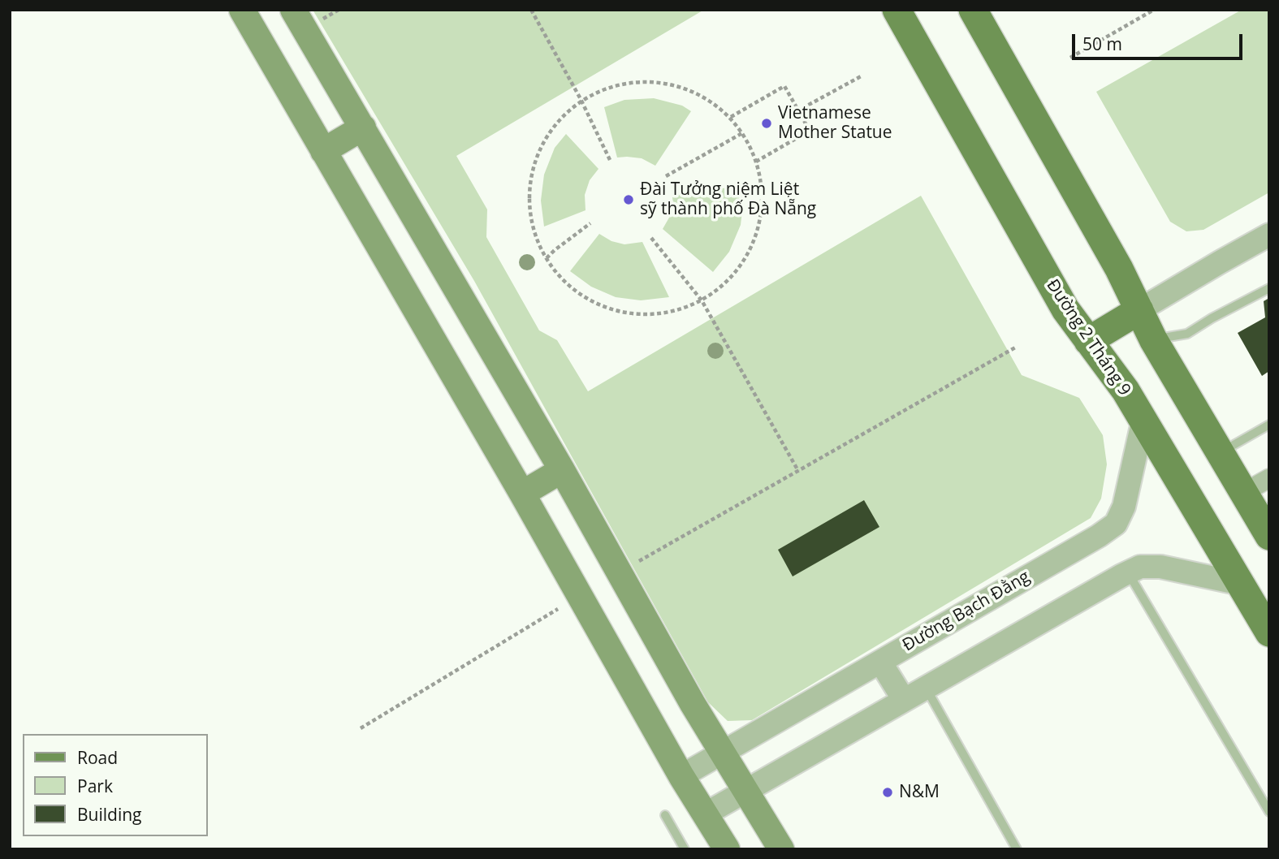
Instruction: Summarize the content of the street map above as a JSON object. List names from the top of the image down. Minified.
{"streets":{"main road":["Đường 2 Tháng 9"],"street":["Đường Bạch Đằng"]},"crossings":[["Đường 2 Tháng 9","Đường Bạch Đằng"]],"places":["Vietnamese Mother Statue","Đài Tưởng niệm Liệt sỹ thành phố Đà Nẵng","N&M"],"legend":["Road","Park","Building"],"scale_bar":"50 m"}
